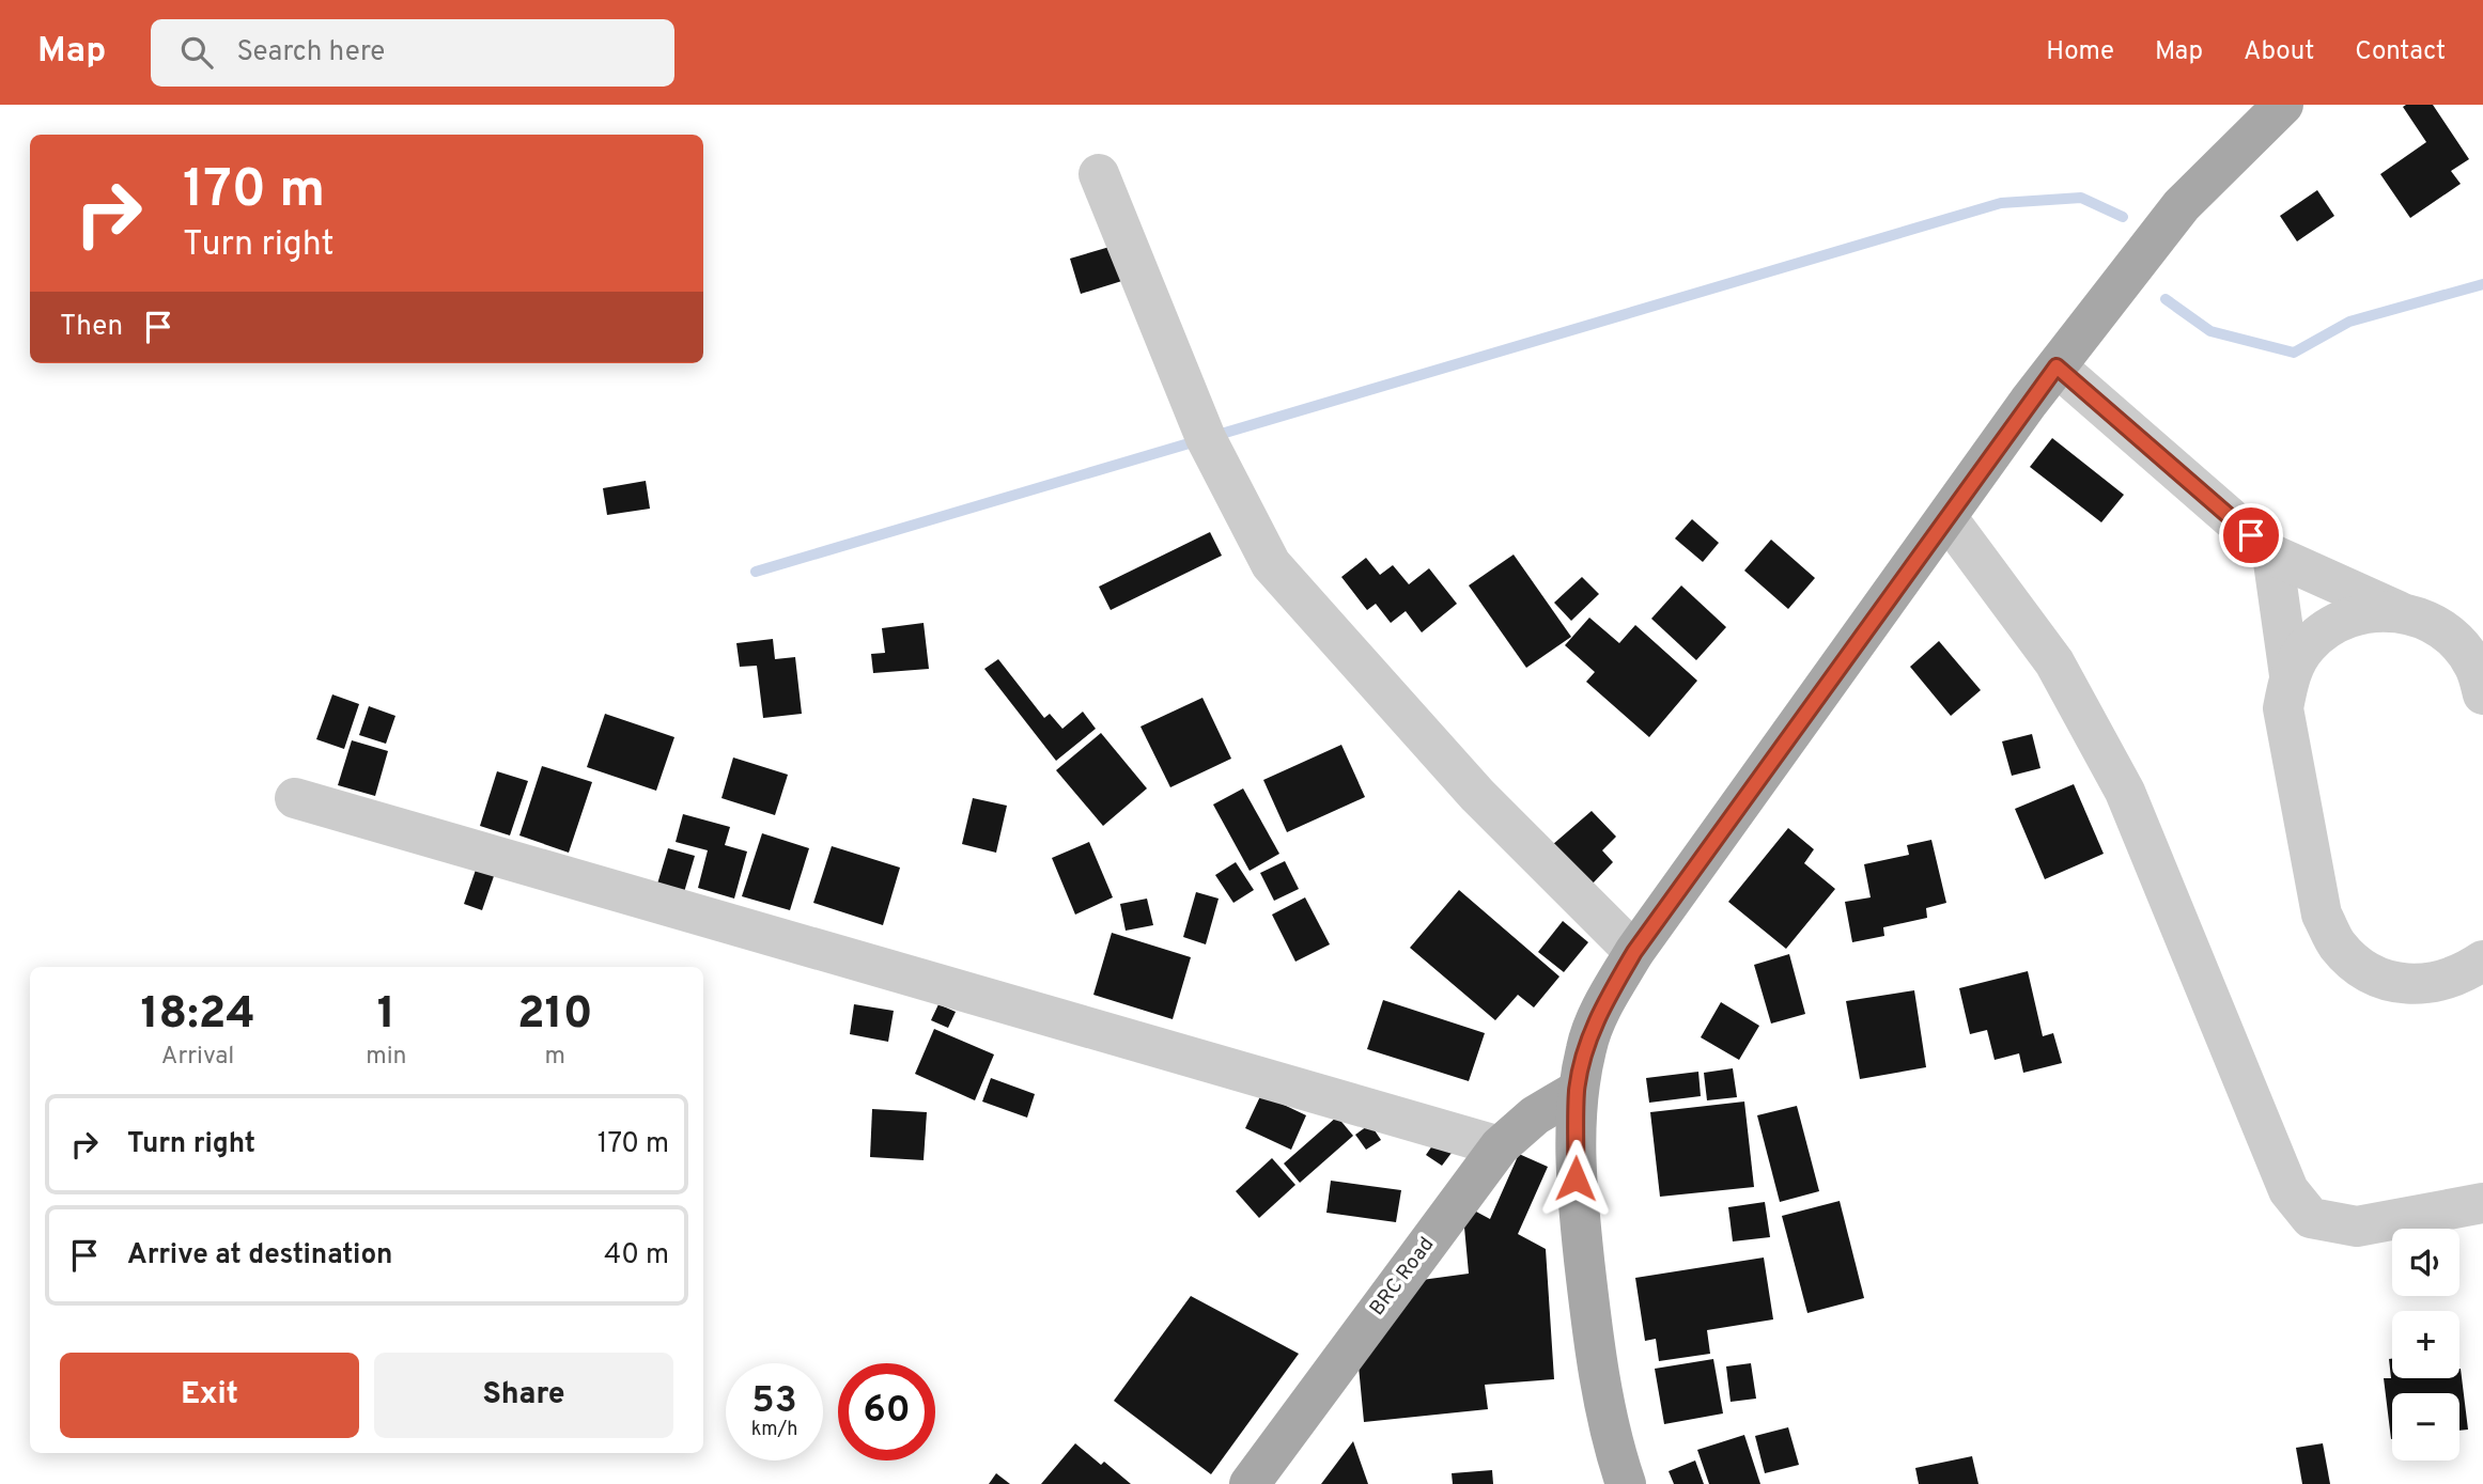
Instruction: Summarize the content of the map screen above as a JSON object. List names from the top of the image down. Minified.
{"streets":{"main road":["BRC Road"]},"page":{"header":"Map","search":"Search here","nav":["Home","Map","About","Contact"],"turn":["170 m","Turn right"],"then":"Then","eta":["18:24","Arrival","1","min","210","m"],"list":[{"name":"Turn right","value":"170 m"},{"name":"Arrive at destination","value":"40 m"}],"map_buttons":["+","−"],"buttons":["Exit","Share"],"speed":"53 km/h","limit":"60"}}
